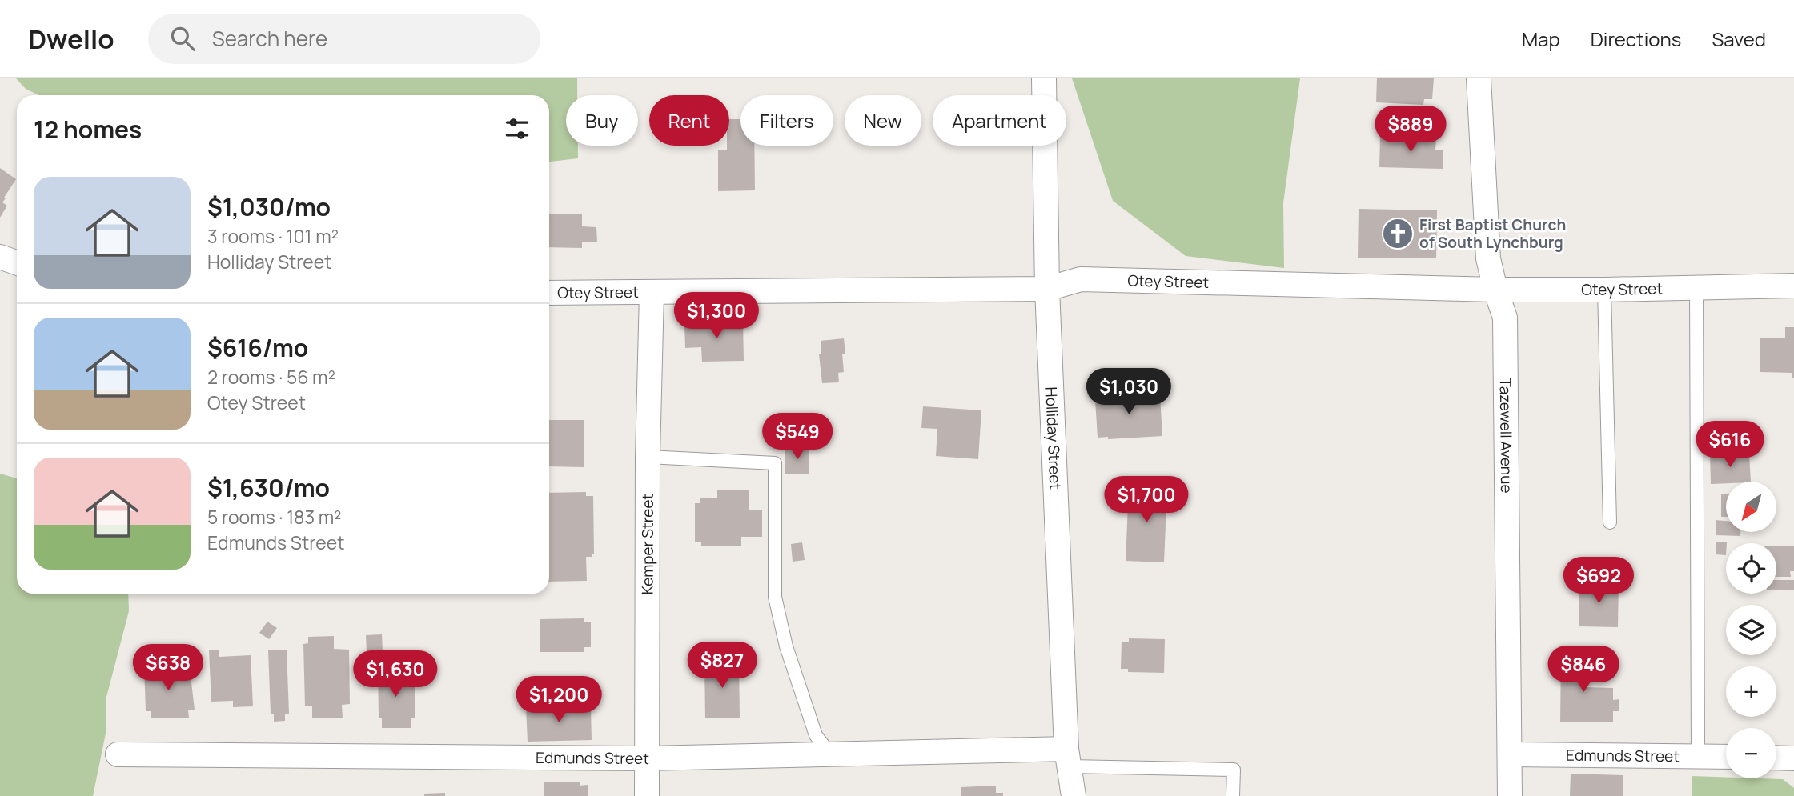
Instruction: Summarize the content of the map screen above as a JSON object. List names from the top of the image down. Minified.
{"streets":{"street":["Otey Street","Tazewell Avenue","Holliday Street","Kemper Street","Edmunds Street"]},"crossings":[["Otey Street","Tazewell Avenue"],["Otey Street","Holliday Street"],["Otey Street","Kemper Street"],["Tazewell Avenue","Edmunds Street"],["Holliday Street","Edmunds Street"],["Kemper Street","Edmunds Street"]],"places":{"church":["First Baptist Church of South Lynchburg"]},"north":"bottom left","page":{"header":"Dwello","search":"Search here","nav":["Map","Directions","Saved"],"chip":["Buy","Rent","Filters","New","Apartment"],"heading":"12 homes","price":["$889","$1,300","$1,030","$549","$616","$1,700","$692","$827","$638","$846","$1,630","$1,200"],"list":[{"name":"$1,030/mo","note":"3 rooms · 101 m² · Holliday Street"},{"name":"$616/mo","note":"2 rooms · 56 m² · Otey Street"},{"name":"$1,630/mo","note":"5 rooms · 183 m² · Edmunds Street"}],"map_buttons":["+","−"]}}
